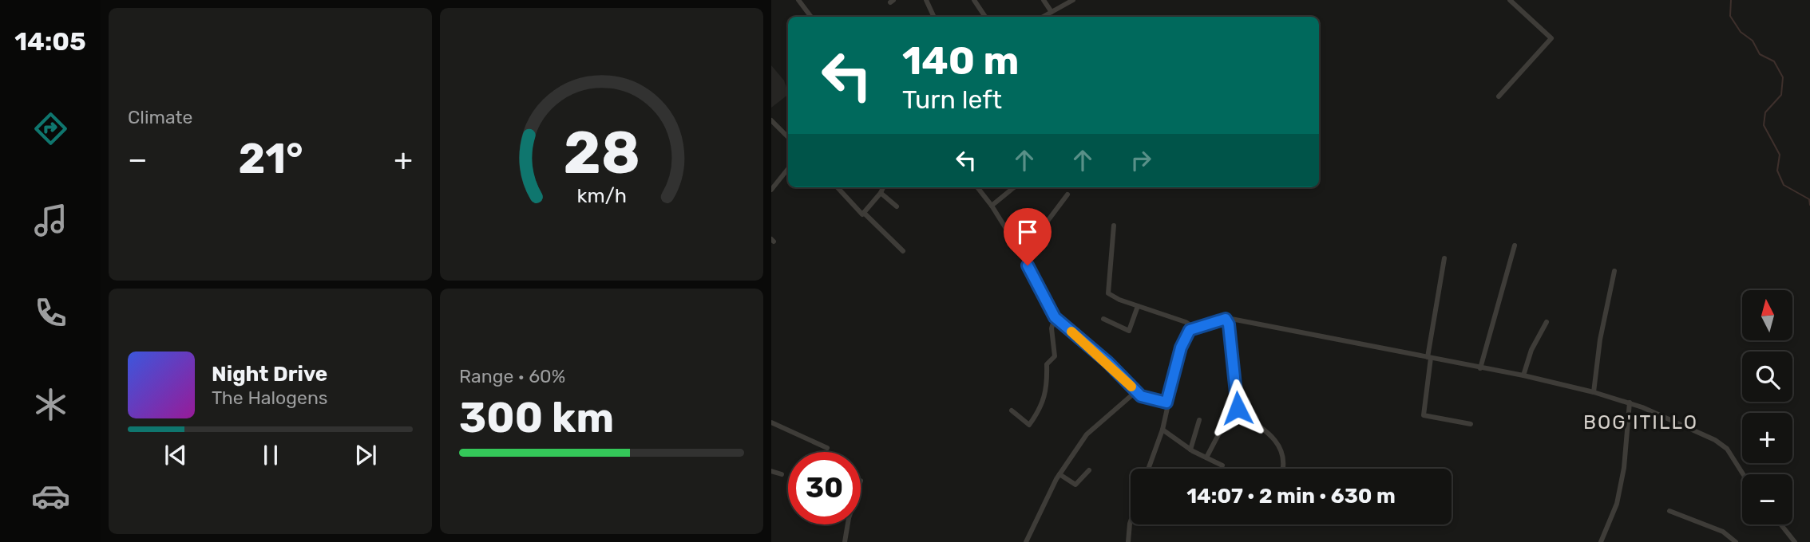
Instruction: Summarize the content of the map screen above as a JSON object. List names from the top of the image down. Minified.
{"districts":["BOG'ITILLO"],"north":"top","page":{"tabs":"14:05","tile":["Climate",["Range · 60%","300 km"]],"turn":["140 m","Turn left"],"heat":["−","21°","+"],"map_buttons":["+","−"],"song":["Night Drive","The Halogens"],"limit":"30","trip":"14:07 · 2 min · 630 m","gauge":["28","km/h"]}}
